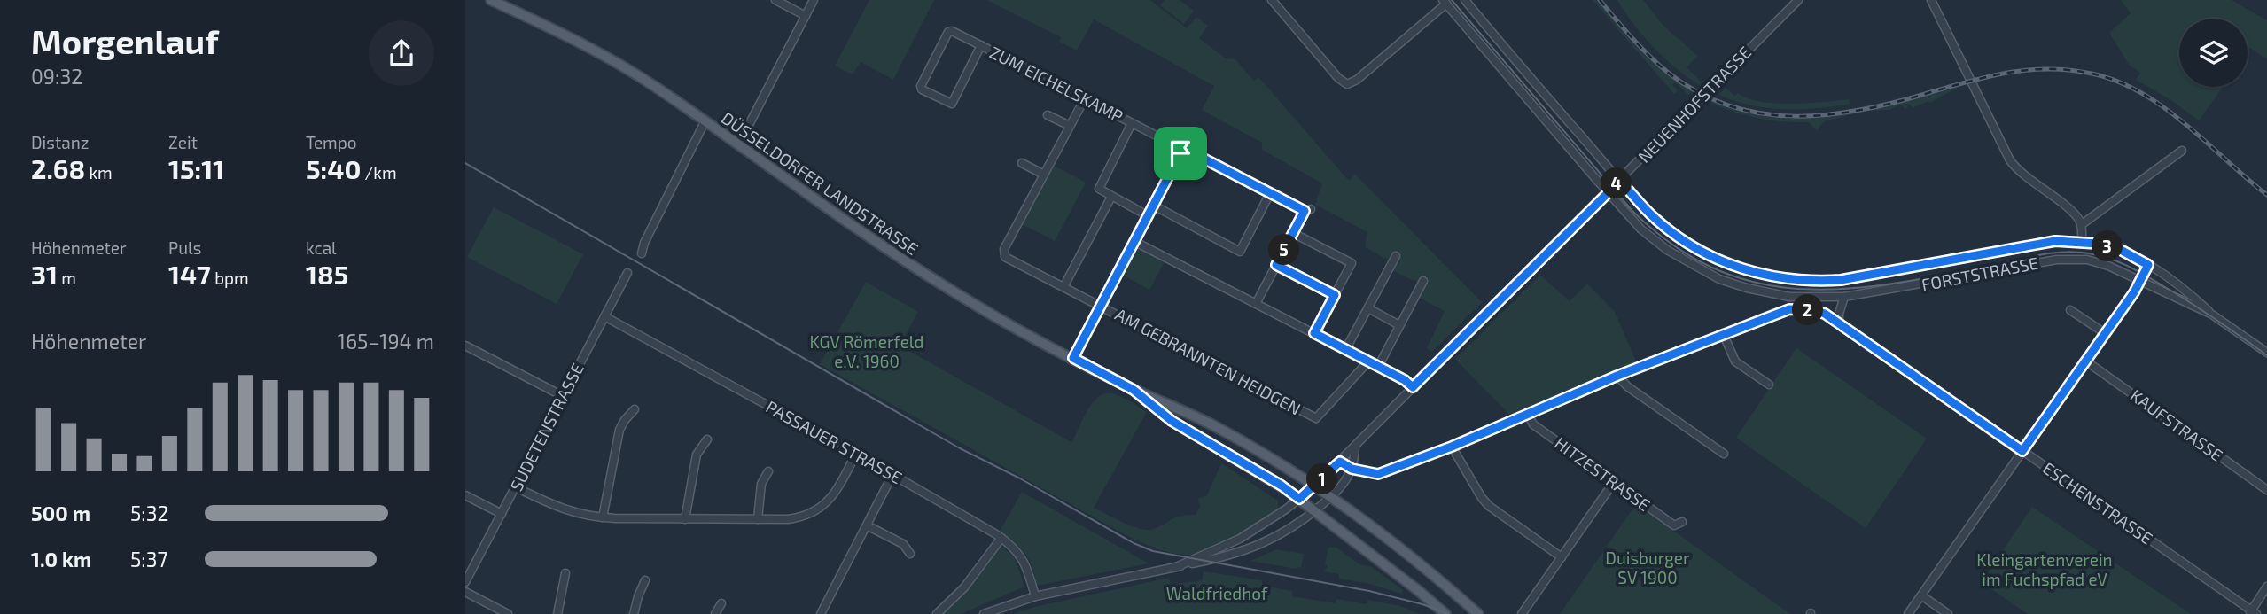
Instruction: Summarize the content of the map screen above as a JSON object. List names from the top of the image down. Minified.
{"streets":{"main road":["DÜSSELDORFER LANDSTRASSE"],"street":["ZUM EICHELSKAMP","NEUENHOFSTRASSE","FORSTSTRASSE","AM GEBRANNTEN HEIDGEN","KAUFSTRASSE","SUDETENSTRASSE","PASSAUER STRASSE","HITZESTRASSE","ESCHENSTRASSE"]},"crossings":[["ZUM EICHELSKAMP","AM GEBRANNTEN HEIDGEN"],["NEUENHOFSTRASSE","DÜSSELDORFER LANDSTRASSE"],["NEUENHOFSTRASSE","FORSTSTRASSE"],["SUDETENSTRASSE","PASSAUER STRASSE"]],"parks":["KGV Römerfeld e.V. 1960","Duisburger SV 1900","Kleingartenverein im Fuchspfad eV","Waldfriedhof"],"page":{"heading":["Morgenlauf","09:32"],"stats":[["Distanz","2.68 km"],["Zeit","15:11"],["Tempo","5:40 /km"],["Höhenmeter","31 m"],["Puls","147 bpm"],["kcal","185"]],"pins":["4","3","5","2","1"],"chart":["Höhenmeter","165–194 m"],"list":[{"name":"500 m","note":"5:32"},{"name":"1.0 km","note":"5:37"}]}}
